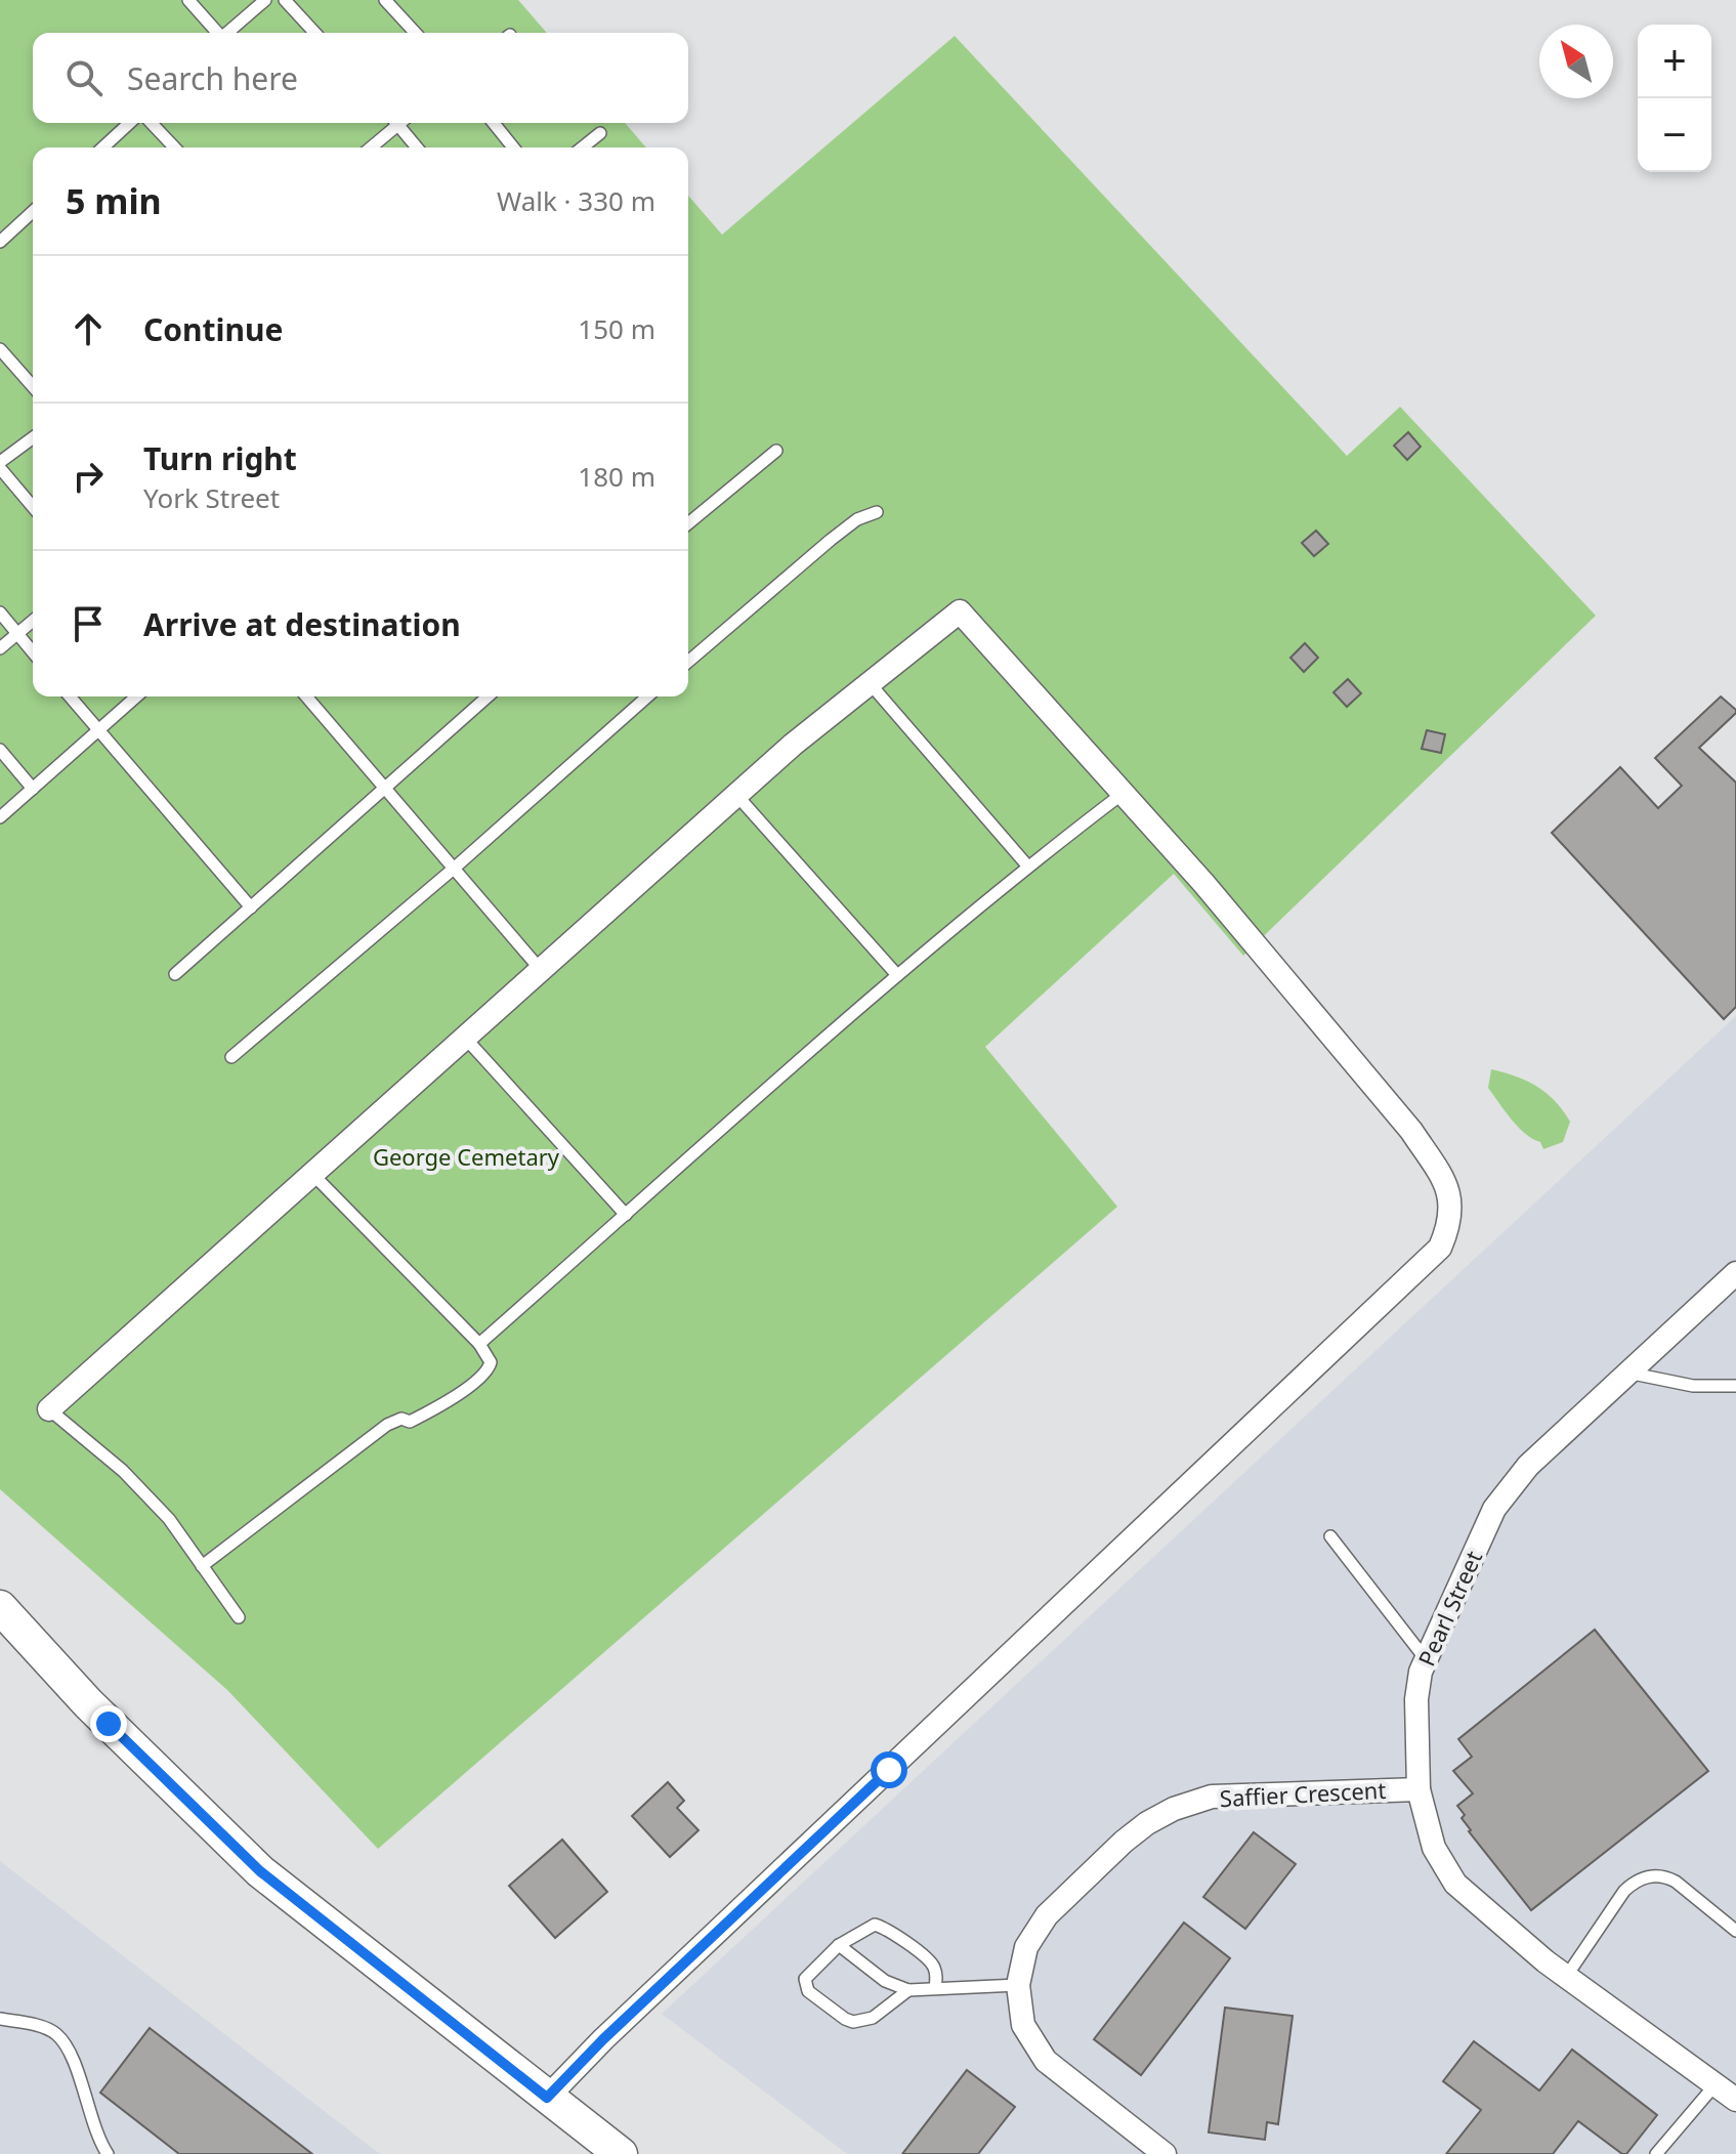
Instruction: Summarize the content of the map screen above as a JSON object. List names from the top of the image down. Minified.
{"streets":{"street":["Pearl Street","Saffier Crescent"]},"crossings":[["Pearl Street","Saffier Crescent"]],"parks":["George Cemetary"],"north":"top left","page":{"map_buttons":["+","−"],"search":"Search here","heading":["5 min","Walk · 330 m"],"list":[["Continue","150 m"],["Turn right","York Street","180 m"],"Arrive at destination"]}}
